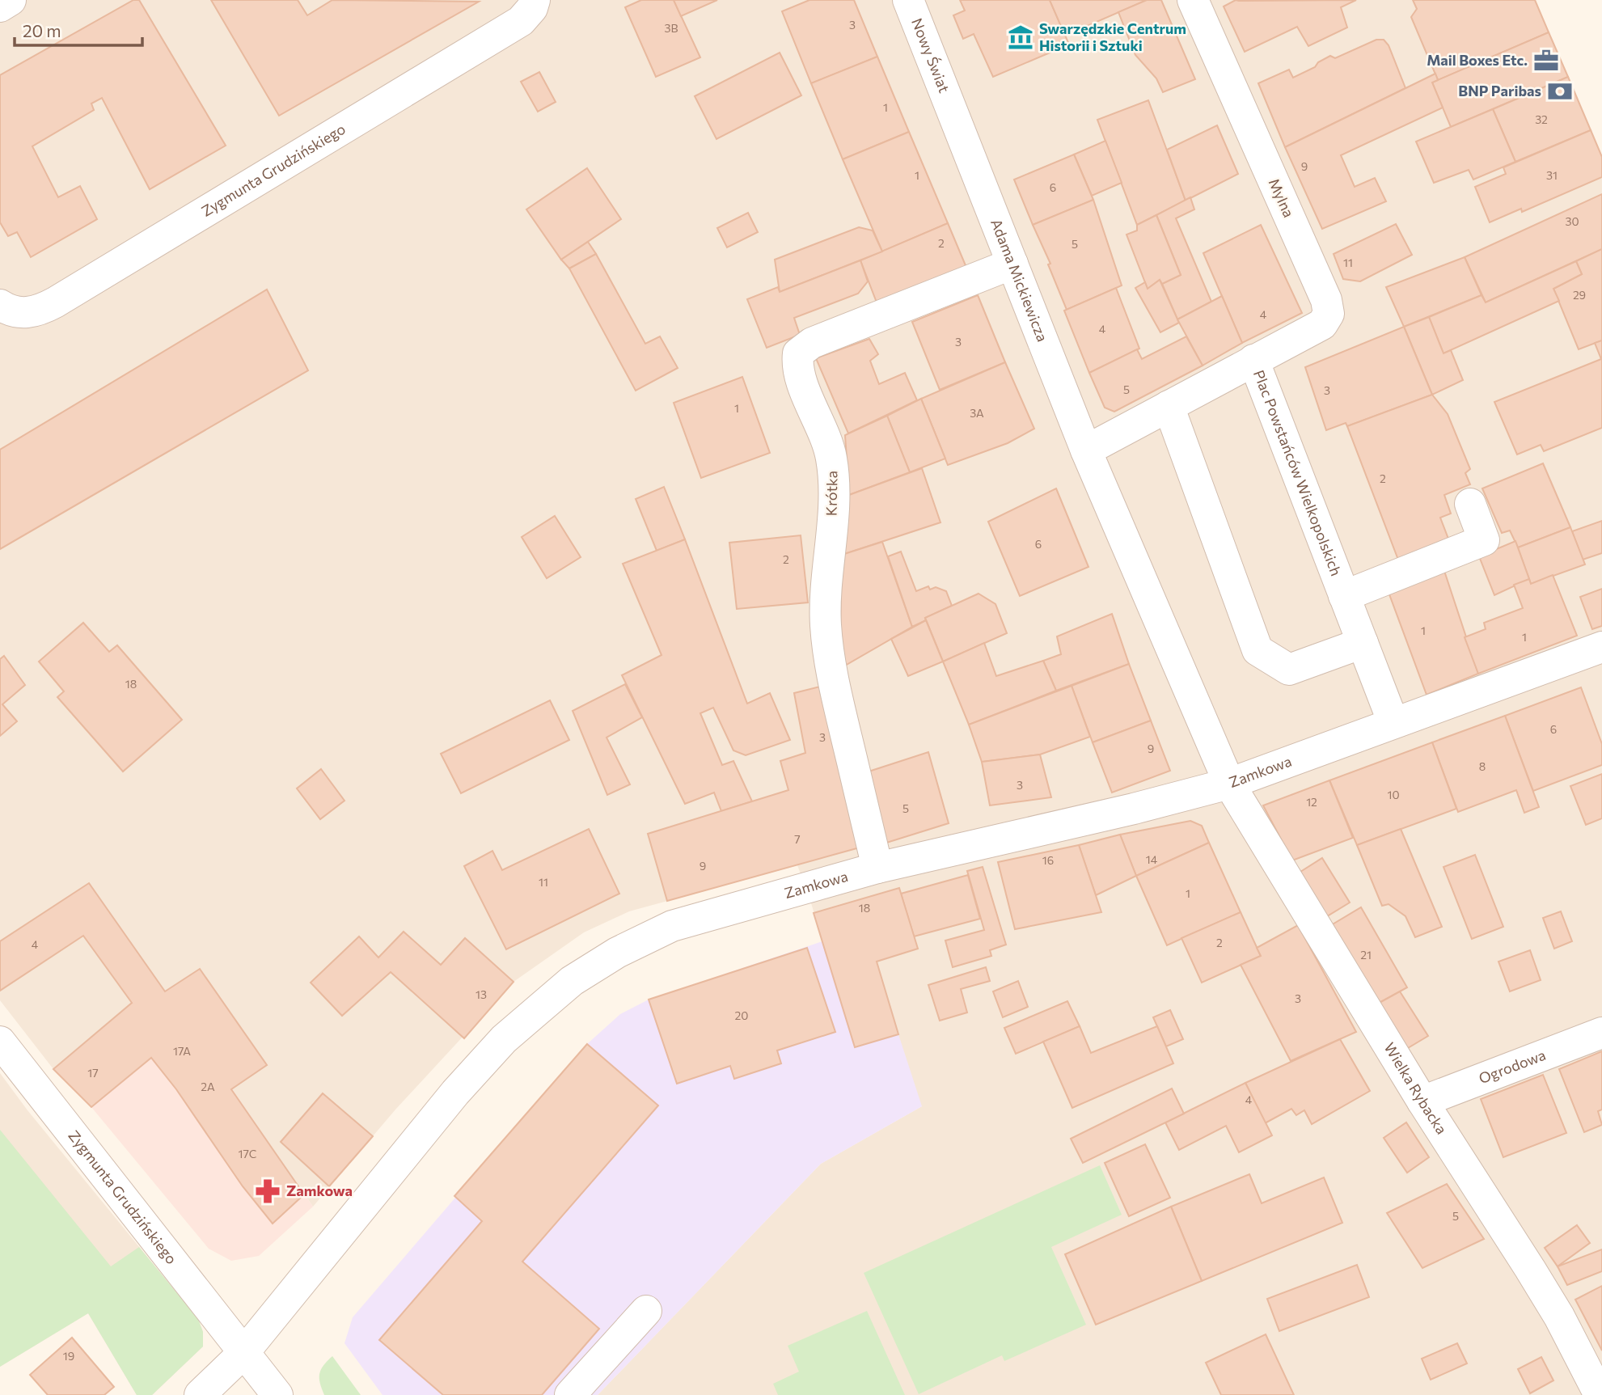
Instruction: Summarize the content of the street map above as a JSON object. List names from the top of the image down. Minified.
{"streets":{"street":["Nowy Świat","Zygmunta Grudzińskiego","Mylna","Adama Mickiewicza","Plac Powstańców Wielkopolskich","Krótka","Zamkowa","Ogrodowa","Wielka Rybacka"]},"crossings":[["Nowy Świat","Adama Mickiewicza"],["Zygmunta Grudzińskiego","Zamkowa"],["Mylna","Plac Powstańców Wielkopolskich"],["Adama Mickiewicza","Plac Powstańców Wielkopolskich"],["Adama Mickiewicza","Krótka"],["Plac Powstańców Wielkopolskich","Zamkowa"],["Krótka","Zamkowa"],["Zamkowa","Wielka Rybacka"],["Ogrodowa","Wielka Rybacka"]],"places":{"museum":["Swarzędzkie Centrum Historii i Sztuki"],"office":["Mail Boxes Etc."],"bank":["BNP Paribas"],"pharmacy":["Zamkowa"]},"house_numbers":["3","3B","1","32","9","1","31","6","30","2","5","11","29","4","4","3","5","3","1","3A","2","6","2","1","1","18","6","3","9","8","3","10","12","5","7","14","16","9","11","1","18","2","4","21","13","3","20","17A","17","2A","4","17C","5","19"],"scale_bar":"20 m"}
